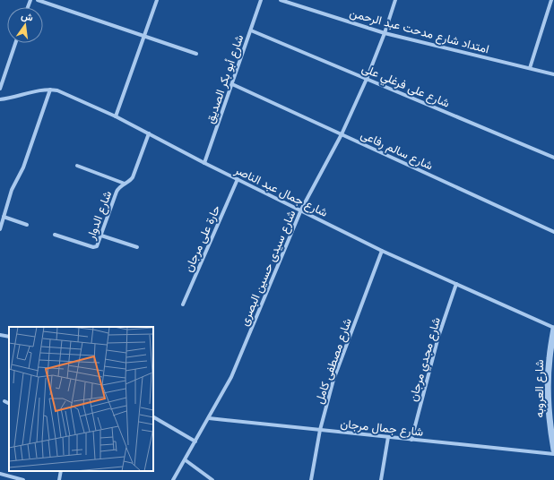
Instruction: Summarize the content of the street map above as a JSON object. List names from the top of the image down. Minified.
{"streets":{"street":["امتداد شارع مدحت عبد الرحمن","شارع أبو بكر الصديق","شارع على فرغلي على","شارع سالم رفاعى","شارع جمال عبد الناصر","شارع الدوار","حارة على مرجان","شارع سيدى حسين البصرى","شارع مجدي مرجان","شارع مصطفى كامل","شارع العروبه","شارع جمال مرجان"]},"crossings":[["امتداد شارع مدحت عبد الرحمن","شارع سيدى حسين البصرى"],["شارع أبو بكر الصديق","شارع على فرغلي على"],["شارع أبو بكر الصديق","شارع سالم رفاعى"],["شارع أبو بكر الصديق","شارع جمال عبد الناصر"],["شارع على فرغلي على","شارع سيدى حسين البصرى"],["شارع سالم رفاعى","شارع سيدى حسين البصرى"],["شارع جمال عبد الناصر","شارع الدوار"],["شارع جمال عبد الناصر","حارة على مرجان"],["شارع جمال عبد الناصر","شارع سيدى حسين البصرى"],["شارع جمال عبد الناصر","شارع مجدي مرجان"],["شارع جمال عبد الناصر","شارع مصطفى كامل"],["شارع جمال عبد الناصر","شارع العروبه"],["شارع سيدى حسين البصرى","شارع جمال مرجان"],["شارع مجدي مرجان","شارع جمال مرجان"],["شارع مصطفى كامل","شارع جمال مرجان"]],"north":"top"}
